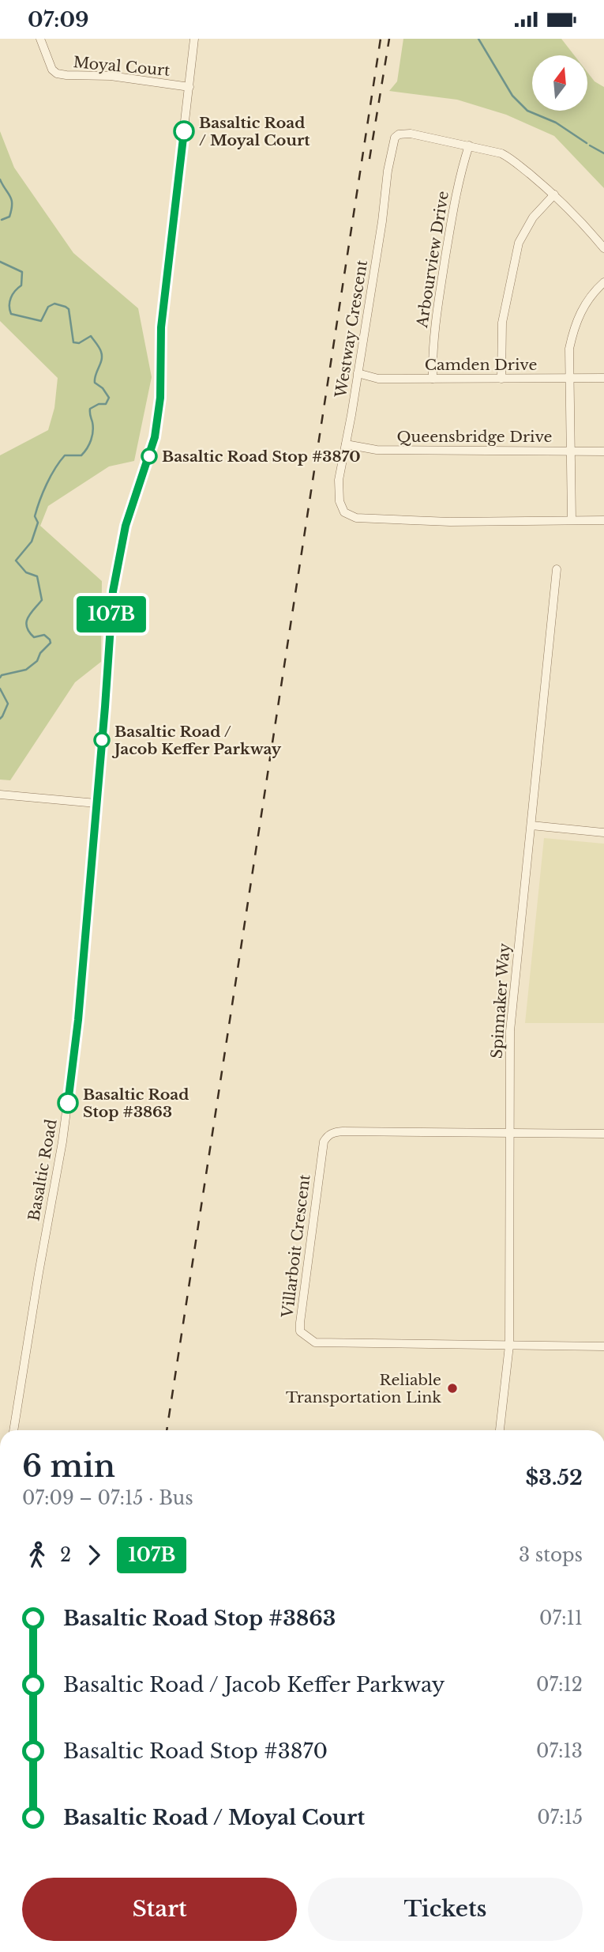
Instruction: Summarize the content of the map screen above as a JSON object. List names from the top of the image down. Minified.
{"streets":{"street":["Moyal Court","Arbourview Drive","Westway Crescent","Camden Drive","Queensbridge Drive","Spinnaker Way","Basaltic Road","Villarboit Crescent"]},"crossings":[["Moyal Court","Basaltic Road"],["Arbourview Drive","Westway Crescent"],["Arbourview Drive","Camden Drive"],["Westway Crescent","Camden Drive"],["Westway Crescent","Queensbridge Drive"],["Spinnaker Way","Villarboit Crescent"]],"places":["Basaltic Road / Moyal Court","Basaltic Road Stop #3870","Basaltic Road / Jacob Keffer Parkway","Basaltic Road Stop #3863","Reliable Transportation Link"],"lines":["bus line 107B"],"north":"top","page":{"status":"07:09","on_map":"107B","heading":["6 min","07:09 – 07:15 · Bus","$3.52"],"legs":["2","107B","3 stops"],"list":[{"name":"Basaltic Road Stop #3863","value":"07:11"},{"name":"Basaltic Road / Jacob Keffer Parkway","value":"07:12"},{"name":"Basaltic Road Stop #3870","value":"07:13"},{"name":"Basaltic Road / Moyal Court","value":"07:15"}],"buttons":["Start","Tickets"]}}
